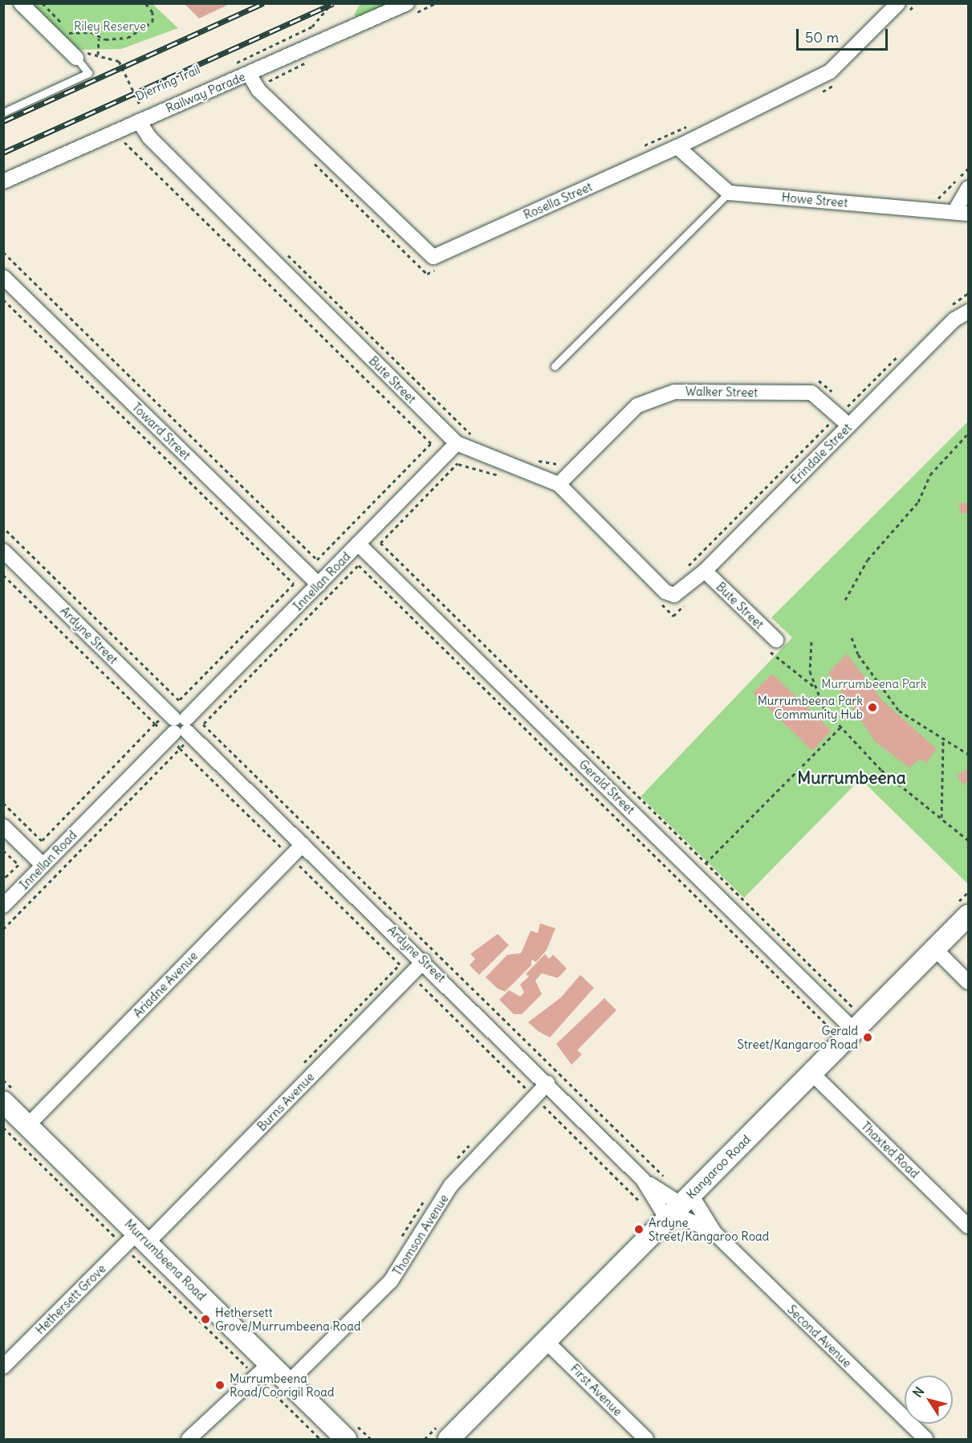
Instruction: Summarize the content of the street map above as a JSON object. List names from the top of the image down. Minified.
{"streets":{"street":["Railway Parade","Howe Street","Rosella Street","Bute Street","Walker Street","Toward Street","Erindale Street","Innellan Road","Ardyne Street","Gerald Street","Ariadne Avenue","Burns Avenue","Thaxted Road","Kangaroo Road","Thomson Avenue","Murrumbeena Road","Hethersett Grove","Second Avenue","First Avenue"],"path":["Djerring Trail"]},"crossings":[["Djerring Trail","Railway Parade"],["Djerring Trail","Bute Street"],["Railway Parade","Rosella Street"],["Railway Parade","Bute Street"],["Bute Street","Walker Street"],["Bute Street","Erindale Street"],["Bute Street","Innellan Road"],["Walker Street","Erindale Street"],["Toward Street","Innellan Road"],["Innellan Road","Ardyne Street"],["Innellan Road","Gerald Street"],["Ardyne Street","Ariadne Avenue"],["Ardyne Street","Burns Avenue"],["Ardyne Street","Kangaroo Road"],["Ardyne Street","Thomson Avenue"],["Ardyne Street","Second Avenue"],["Gerald Street","Kangaroo Road"],["Ariadne Avenue","Murrumbeena Road"],["Burns Avenue","Murrumbeena Road"],["Burns Avenue","Hethersett Grove"],["Thaxted Road","Kangaroo Road"],["Kangaroo Road","Second Avenue"],["Kangaroo Road","First Avenue"],["Thomson Avenue","Murrumbeena Road"],["Murrumbeena Road","Hethersett Grove"]],"districts":["Murrumbeena"],"parks":["Riley Reserve","Murrumbeena Park"],"places":["Murrumbeena Park Community Hub","Gerald Street/Kangaroo Road","Ardyne Street/Kangaroo Road","Hethersett Grove/Murrumbeena Road","Murrumbeena Road/Coorigil Road"],"scale_bar":"50 m","north":"top left"}
